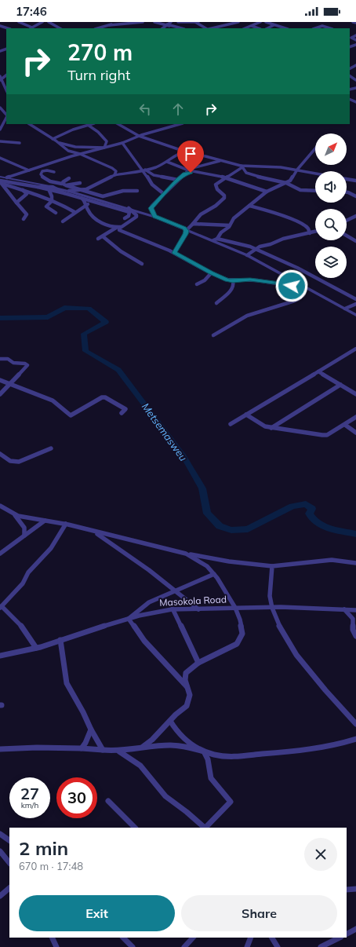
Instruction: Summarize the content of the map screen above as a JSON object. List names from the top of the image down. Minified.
{"streets":{"street":["Masokola Road"]},"water":["Metsemasweu"],"north":"top right","page":{"status":"17:46","turn":["270 m","Turn right"],"speed":"27 km/h","limit":"30","heading":["2 min","670 m · 17:48"],"buttons":["Exit","Share"]}}
